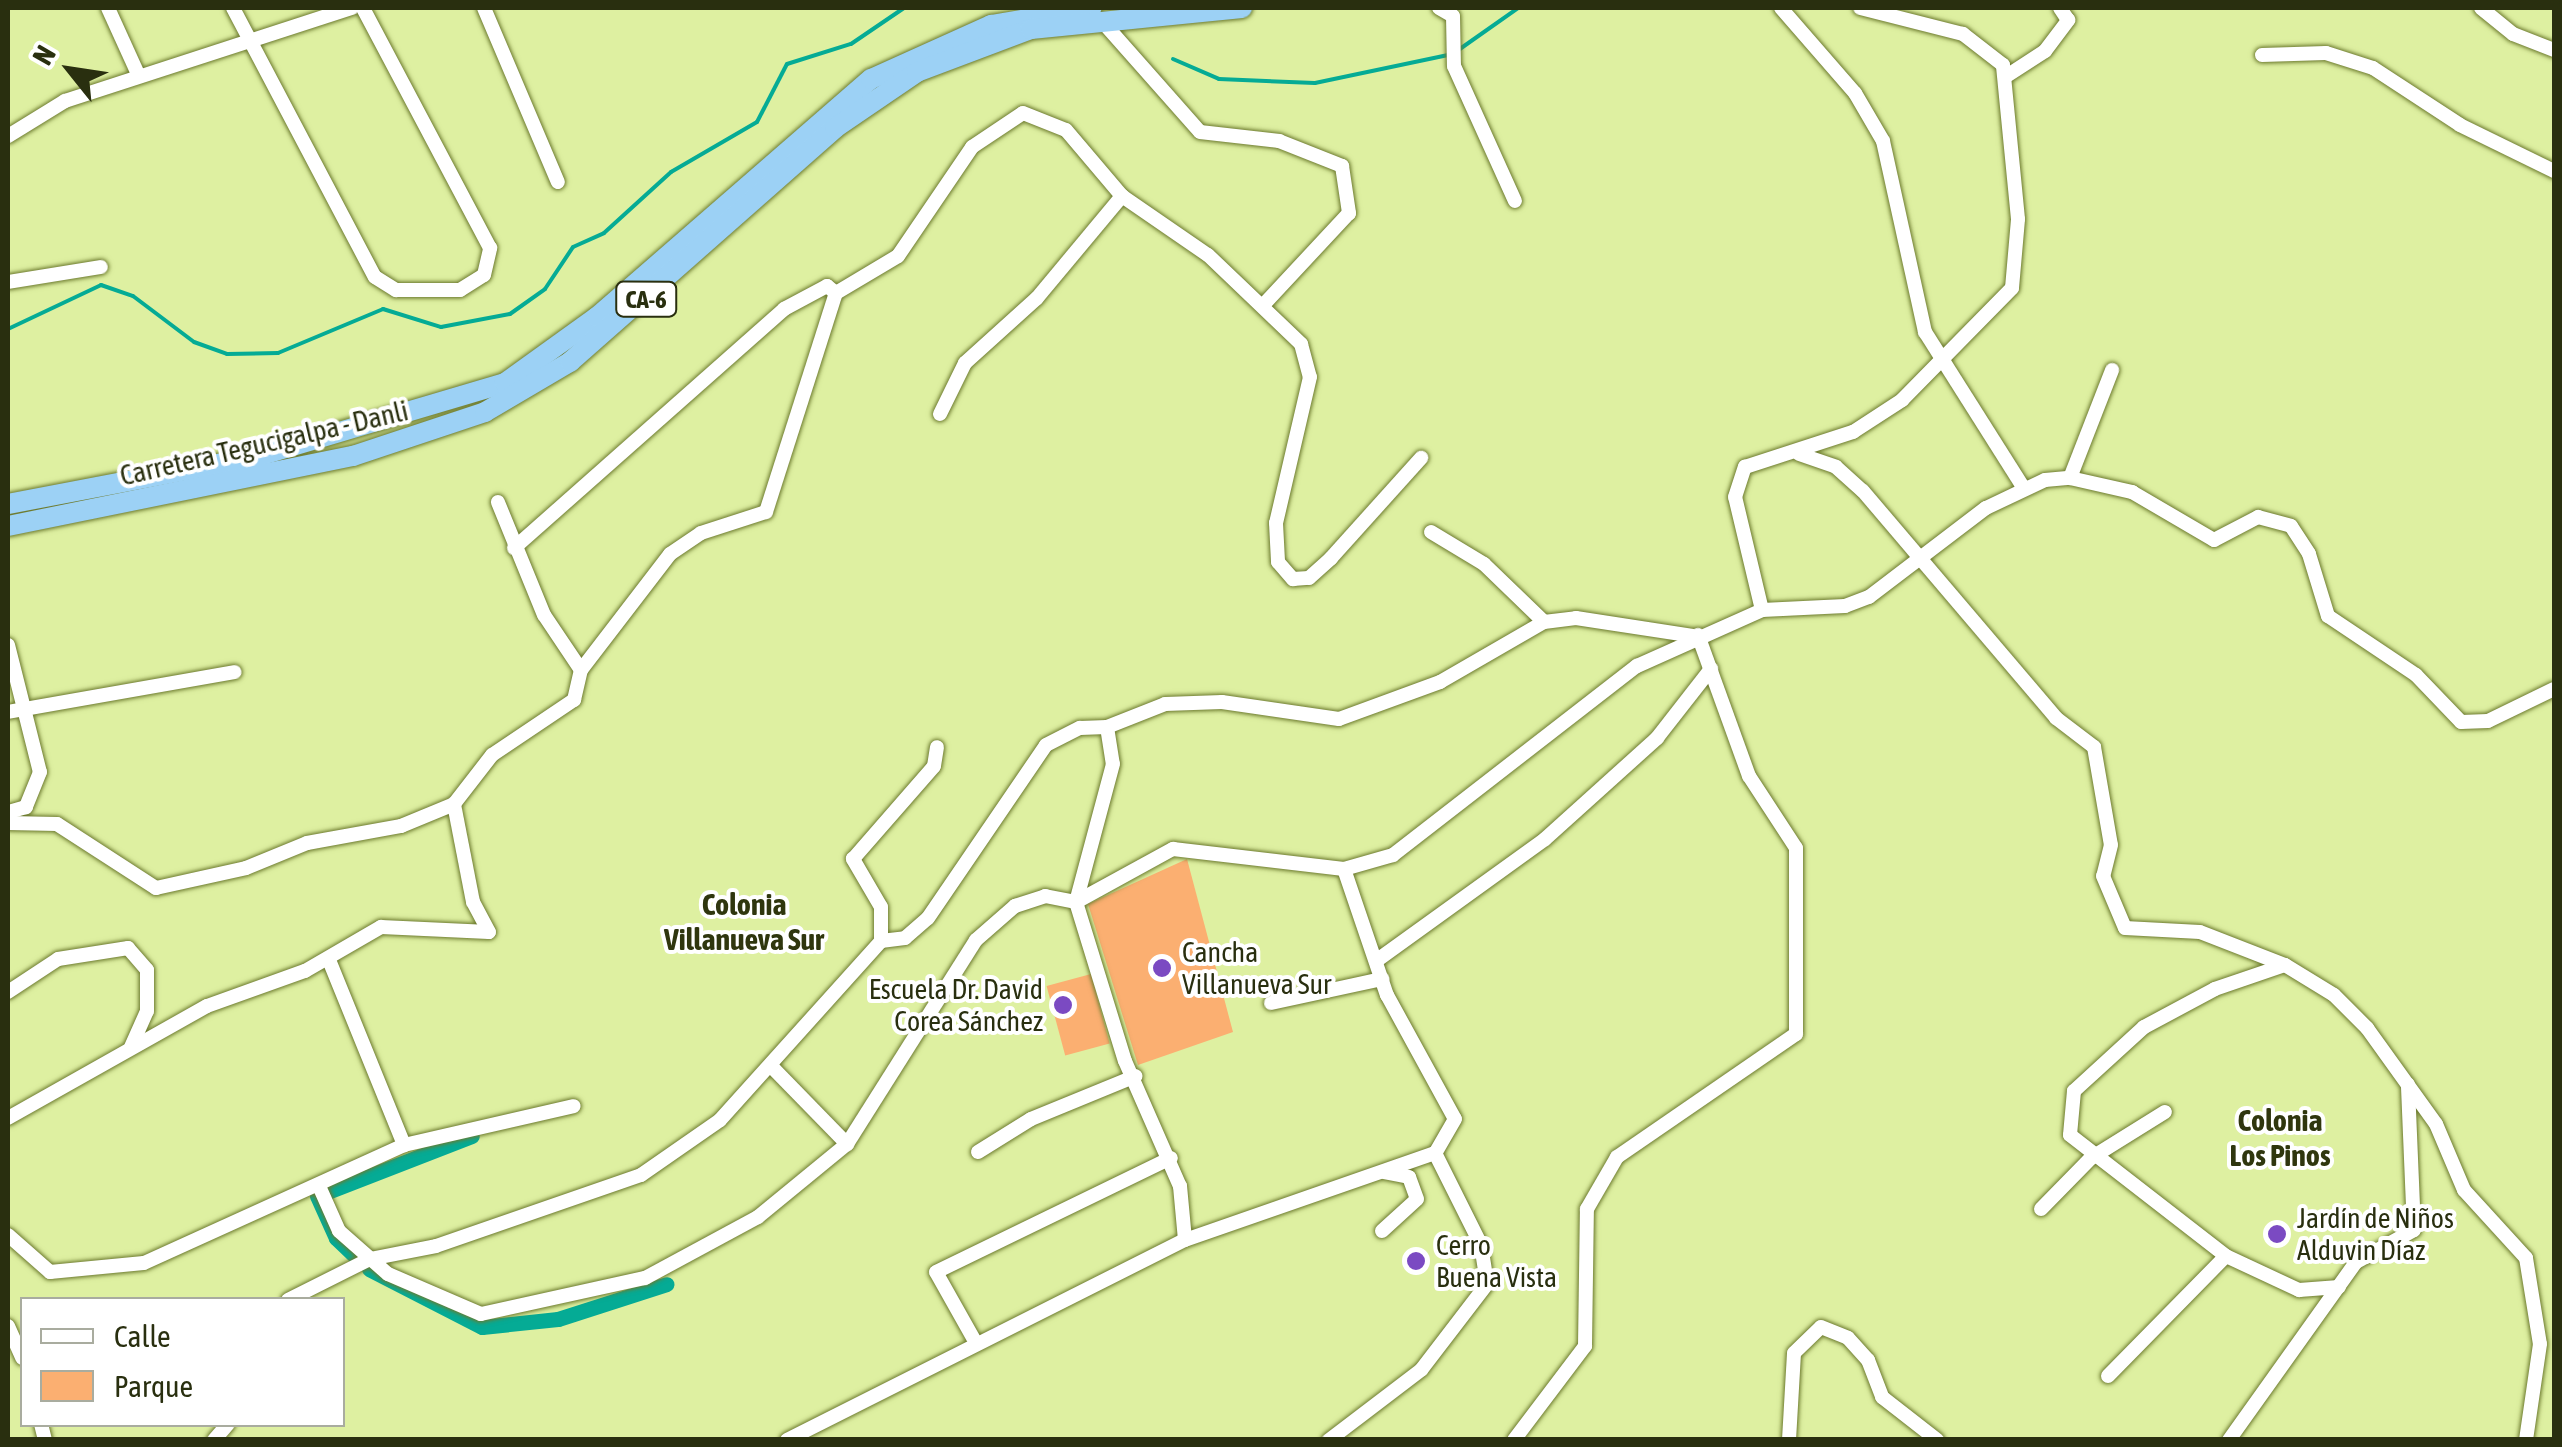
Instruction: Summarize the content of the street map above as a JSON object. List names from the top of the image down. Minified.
{"streets":{"highway":["CA-6","Carretera Tegucigalpa - Danli"]},"districts":["Colonia Villanueva Sur","Colonia Los Pinos"],"places":["Cancha Villanueva Sur","Escuela Dr. David Corea Sánchez","Jardín de Niños Alduvin Díaz","Cerro Buena Vista"],"legend":["Calle","Parque"],"north":"top left"}
